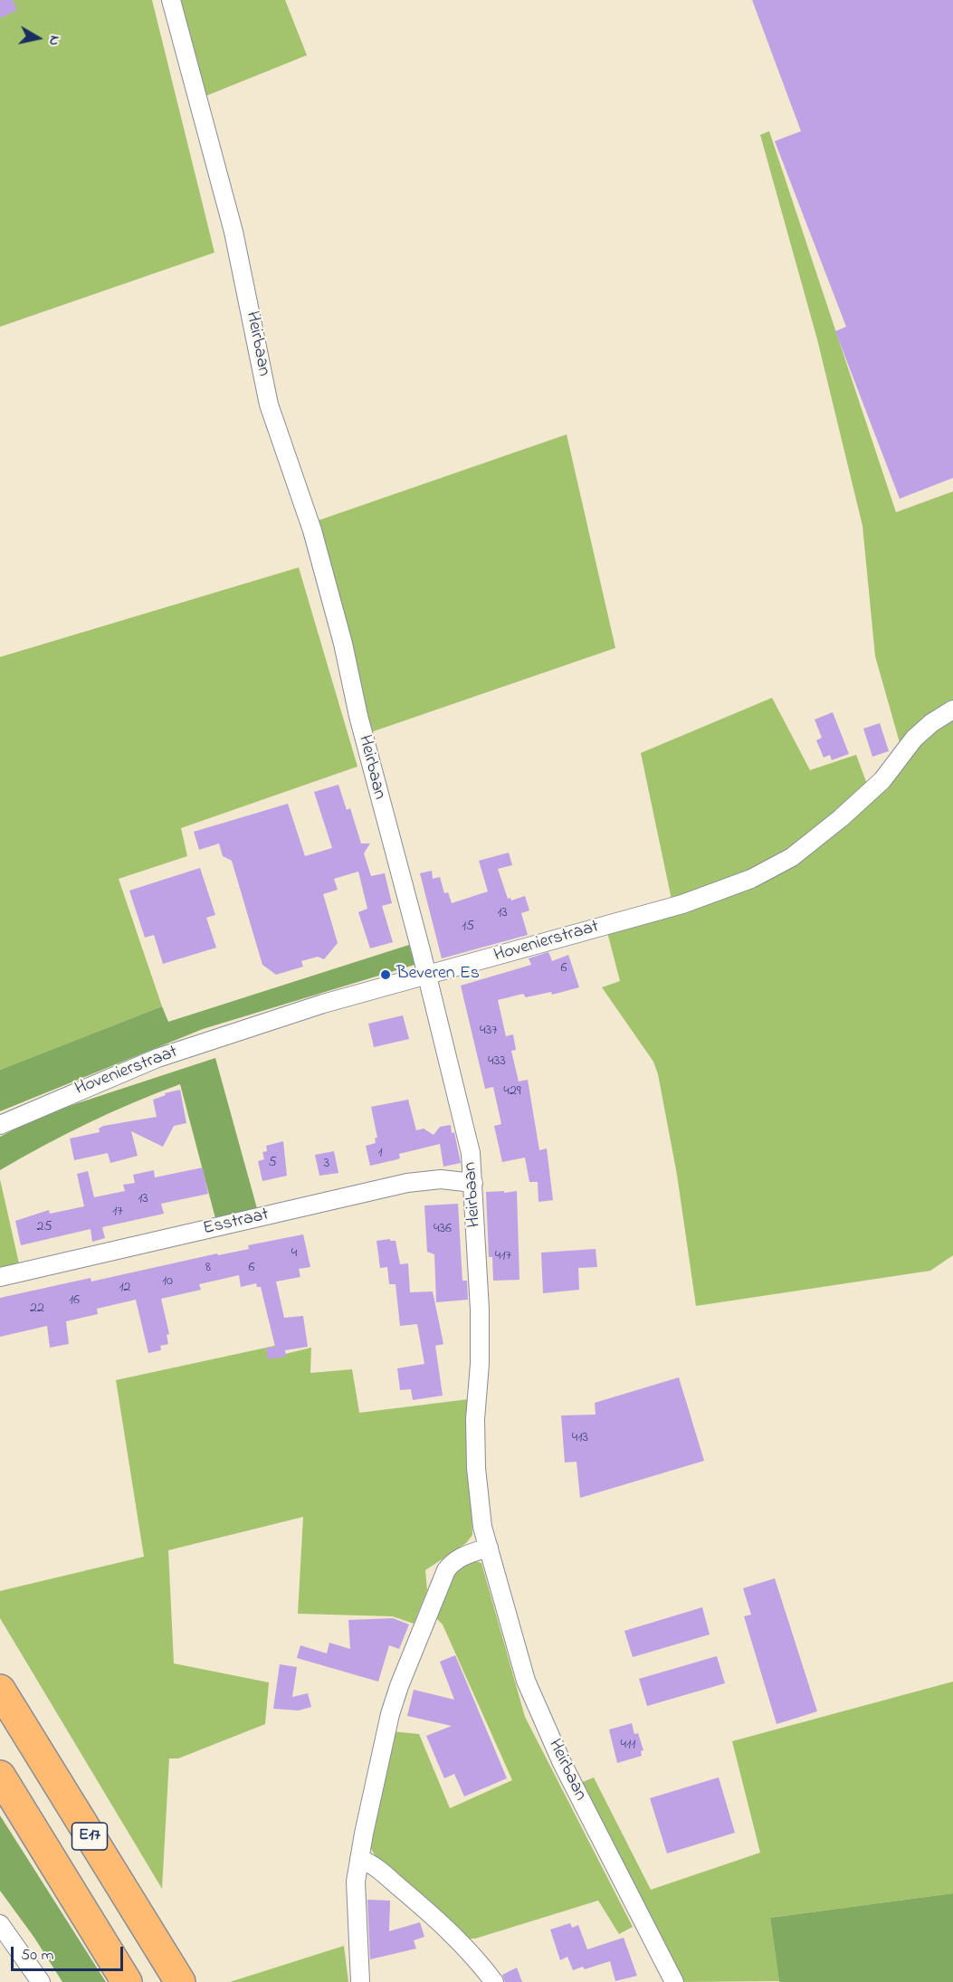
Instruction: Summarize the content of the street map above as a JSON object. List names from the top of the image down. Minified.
{"streets":{"highway":["E17"],"street":["Heirbaan","Hovenierstraat","Esstraat"]},"crossings":[["Heirbaan","Hovenierstraat"],["Heirbaan","Esstraat"]],"places":["Beveren Es"],"house_numbers":["13","15","6","437","433","429","1","5","3","13","17","25","436","4","417","8","6","10","12","16","22","413","411"],"scale_bar":"50 m","north":"right"}
